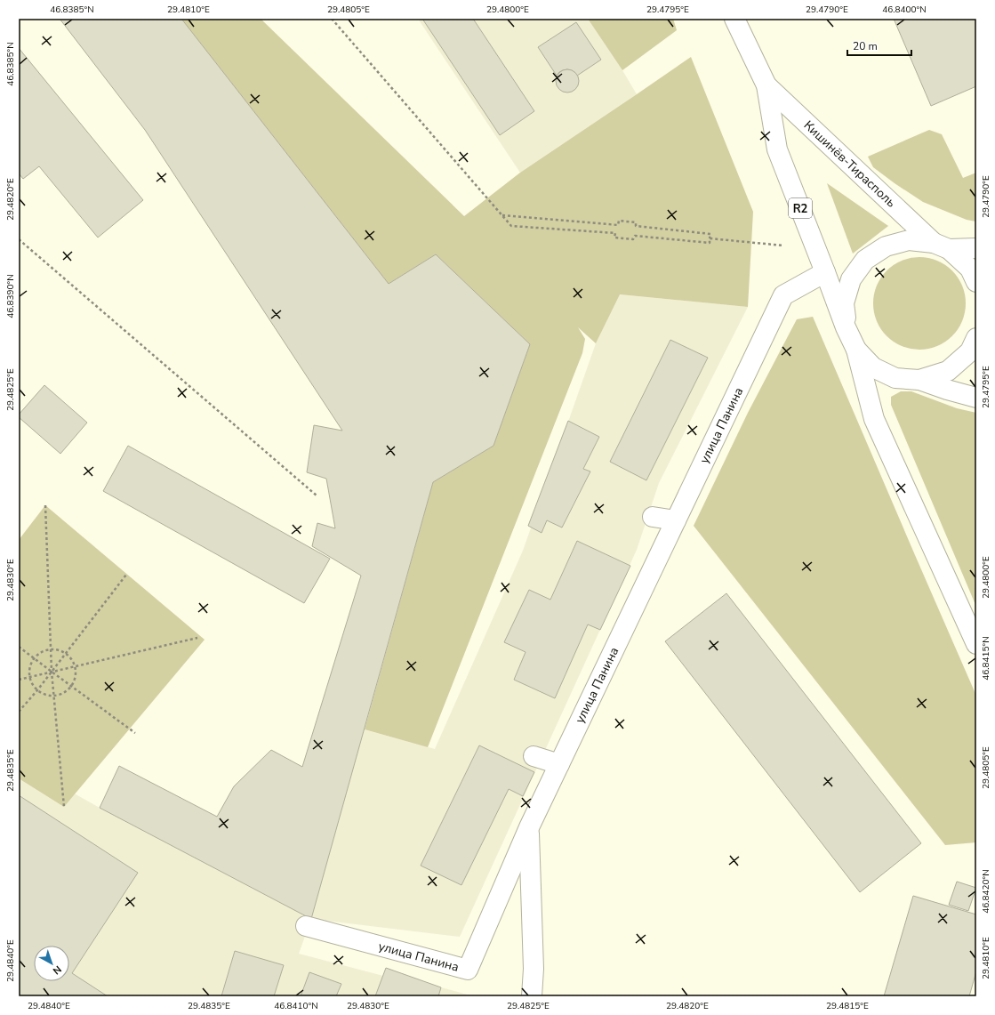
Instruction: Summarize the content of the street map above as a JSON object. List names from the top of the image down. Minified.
{"streets":{"street":["Кишинёв-Тирасполь","R2","улица Панина"]},"crossings":[["Кишинёв-Тирасполь","R2"],["R2","улица Панина"]],"scale_bar":"20 m","north":"bottom right","coordinates":["46.8385°N","29.4810°E","29.4805°E","29.4800°E","29.4795°E","29.4790°E","46.8400°N","29.4820°E","46.8390°N","29.4825°E","29.4830°E","46.8415°N","29.4835°E","46.8420°N","29.4840°E","46.8410°N","29.4815°E"]}
